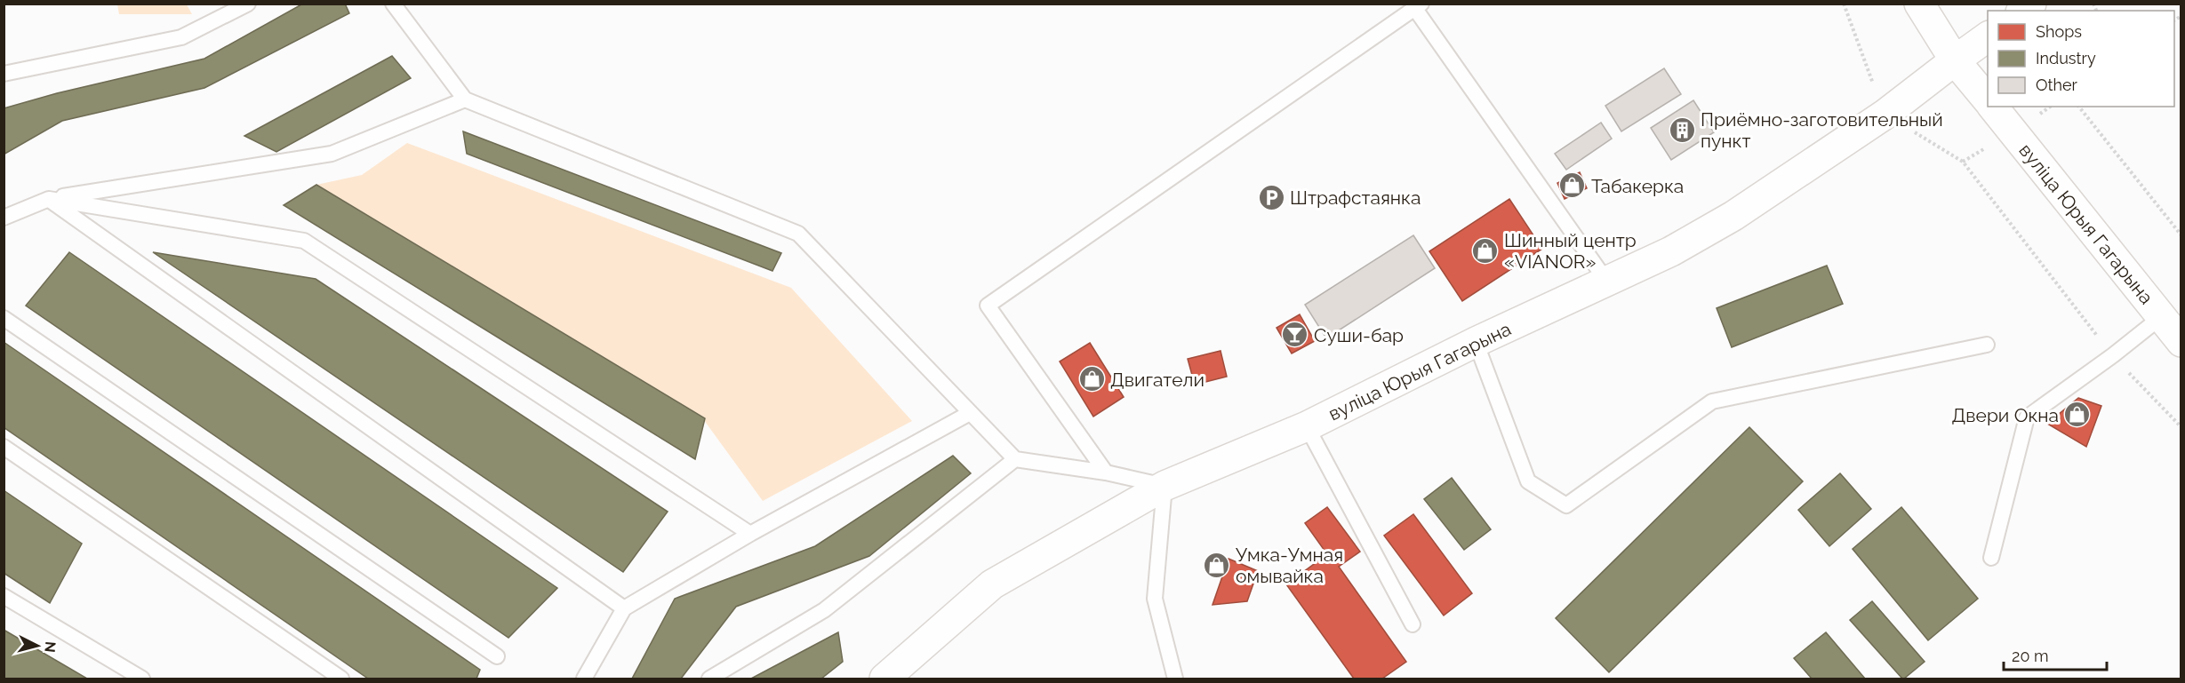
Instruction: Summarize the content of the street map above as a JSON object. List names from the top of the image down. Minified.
{"streets":{"street":["вуліца Юрыя Гагарына"]},"places":{"building":["Приёмно-заготовительный пункт"],"shop":["Табакерка","Шинный центр «VIANOR»","Двигатели","Двери Окна","Умка-Умная омывайка"],"parking":["Штрафстаянка"],"bar":["Суши-бар"]},"legend":["Shops","Industry","Other"],"scale_bar":"20 m","north":"right"}
